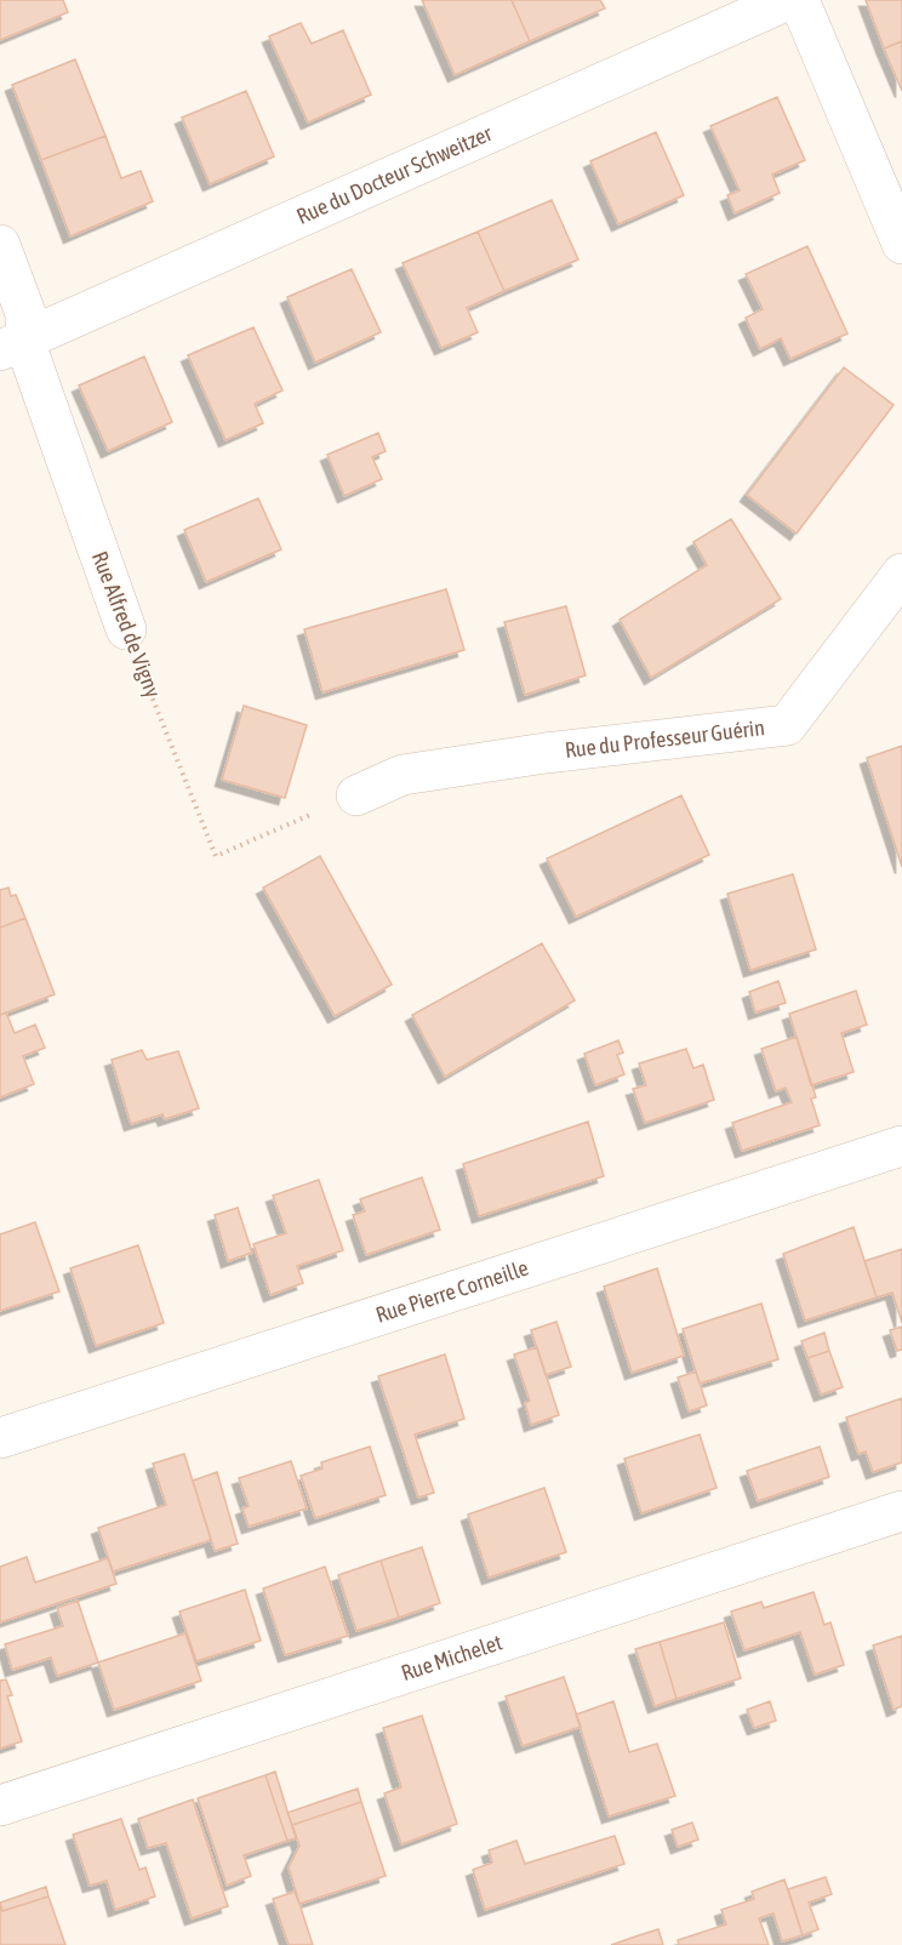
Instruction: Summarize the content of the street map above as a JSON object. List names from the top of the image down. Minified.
{"streets":{"street":["Rue du Docteur Schweitzer","Rue Alfred de Vigny","Rue du Professeur Guérin","Rue Pierre Corneille","Rue Michelet"]},"crossings":[["Rue du Docteur Schweitzer","Rue Alfred de Vigny"],["Rue Alfred de Vigny","Rue du Professeur Guérin"]]}
